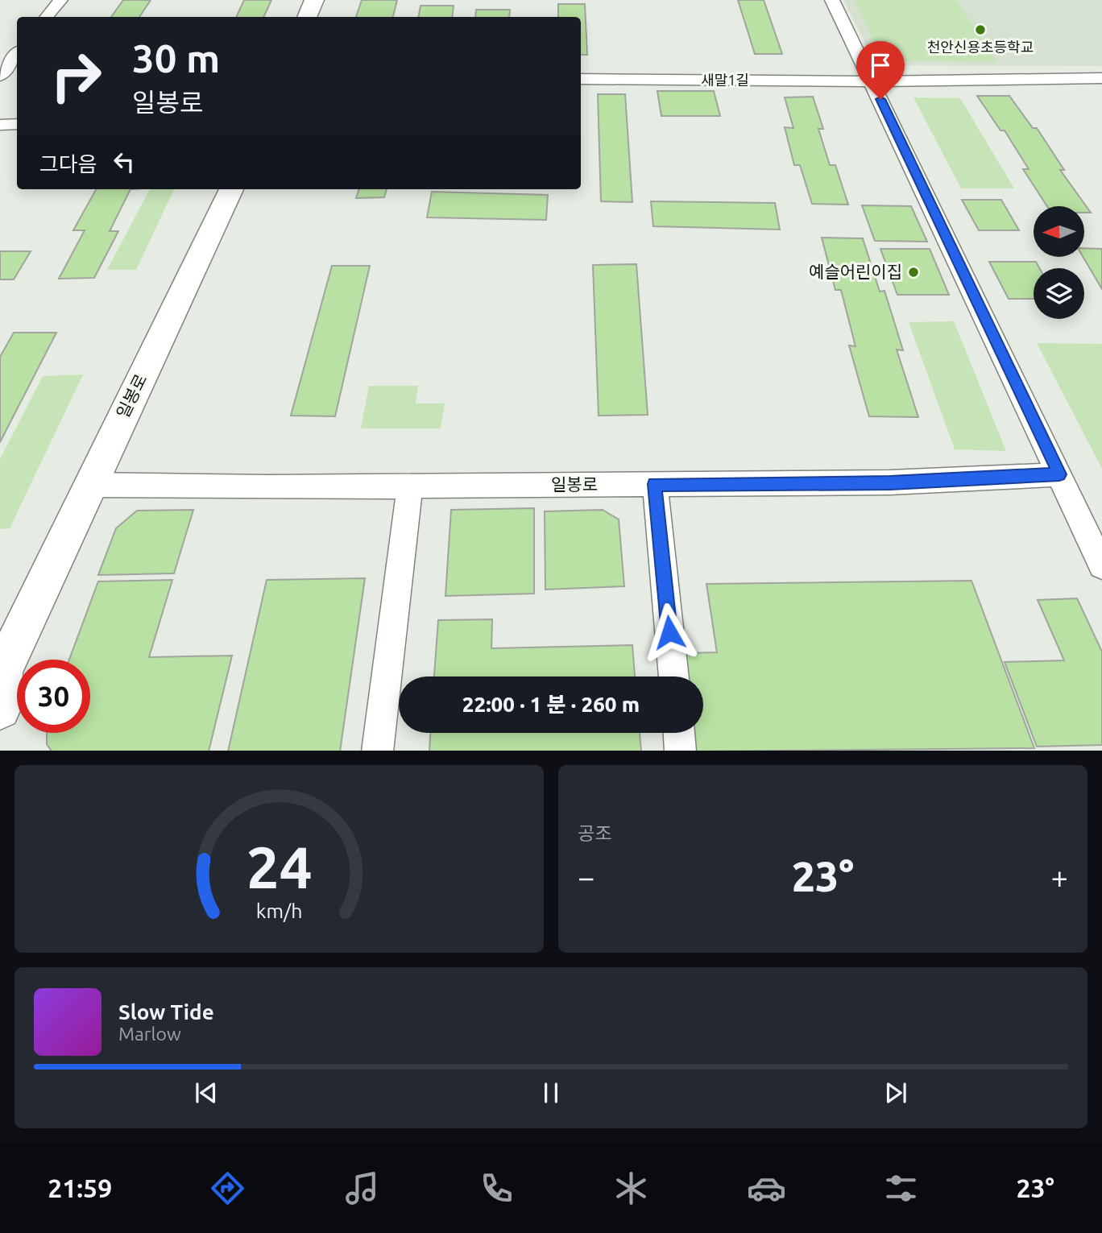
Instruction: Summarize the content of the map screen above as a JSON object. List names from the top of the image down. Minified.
{"streets":{"street":["새말1길","일봉로"]},"places":["천안신용초등학교","예슬어린이집"],"north":"left","page":{"turn":["30 m","일봉로"],"then":"그다음","limit":"30","trip":"22:00 · 1 분 · 260 m","tile":"공조","heat":["−","23°","+"],"song":["Slow Tide","Marlow"],"tabs":["21:59","23°"],"gauge":["24","km/h"]}}
